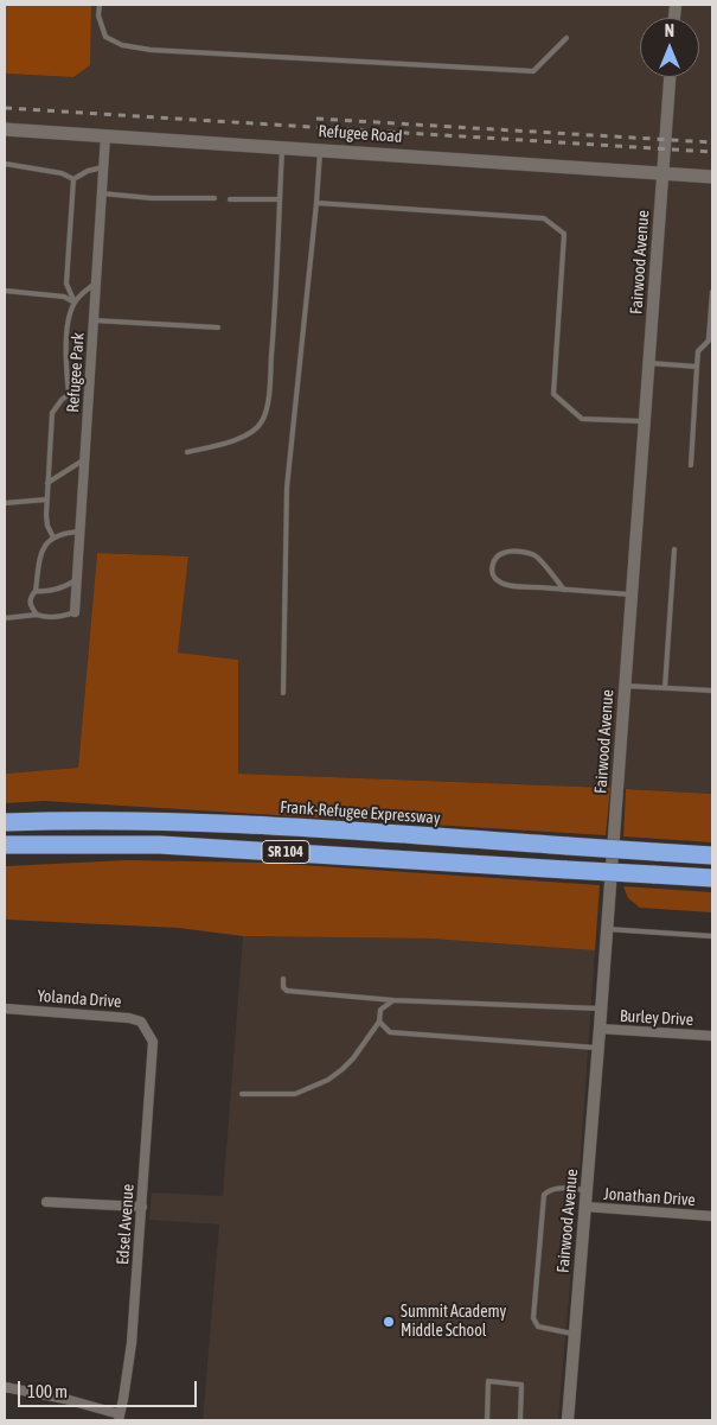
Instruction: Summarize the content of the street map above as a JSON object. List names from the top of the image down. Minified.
{"streets":{"highway":["Frank-Refugee Expressway","SR 104"],"main road":["Refugee Road"],"street":["Fairwood Avenue","Refugee Park","Yolanda Drive","Burley Drive","Jonathan Drive","Edsel Avenue"]},"crossings":[["Refugee Road","Fairwood Avenue"],["Refugee Road","Refugee Park"],["Fairwood Avenue","Burley Drive"],["Fairwood Avenue","Jonathan Drive"],["Yolanda Drive","Edsel Avenue"]],"places":["Summit Academy Middle School"],"scale_bar":"100 m","north":"top"}
